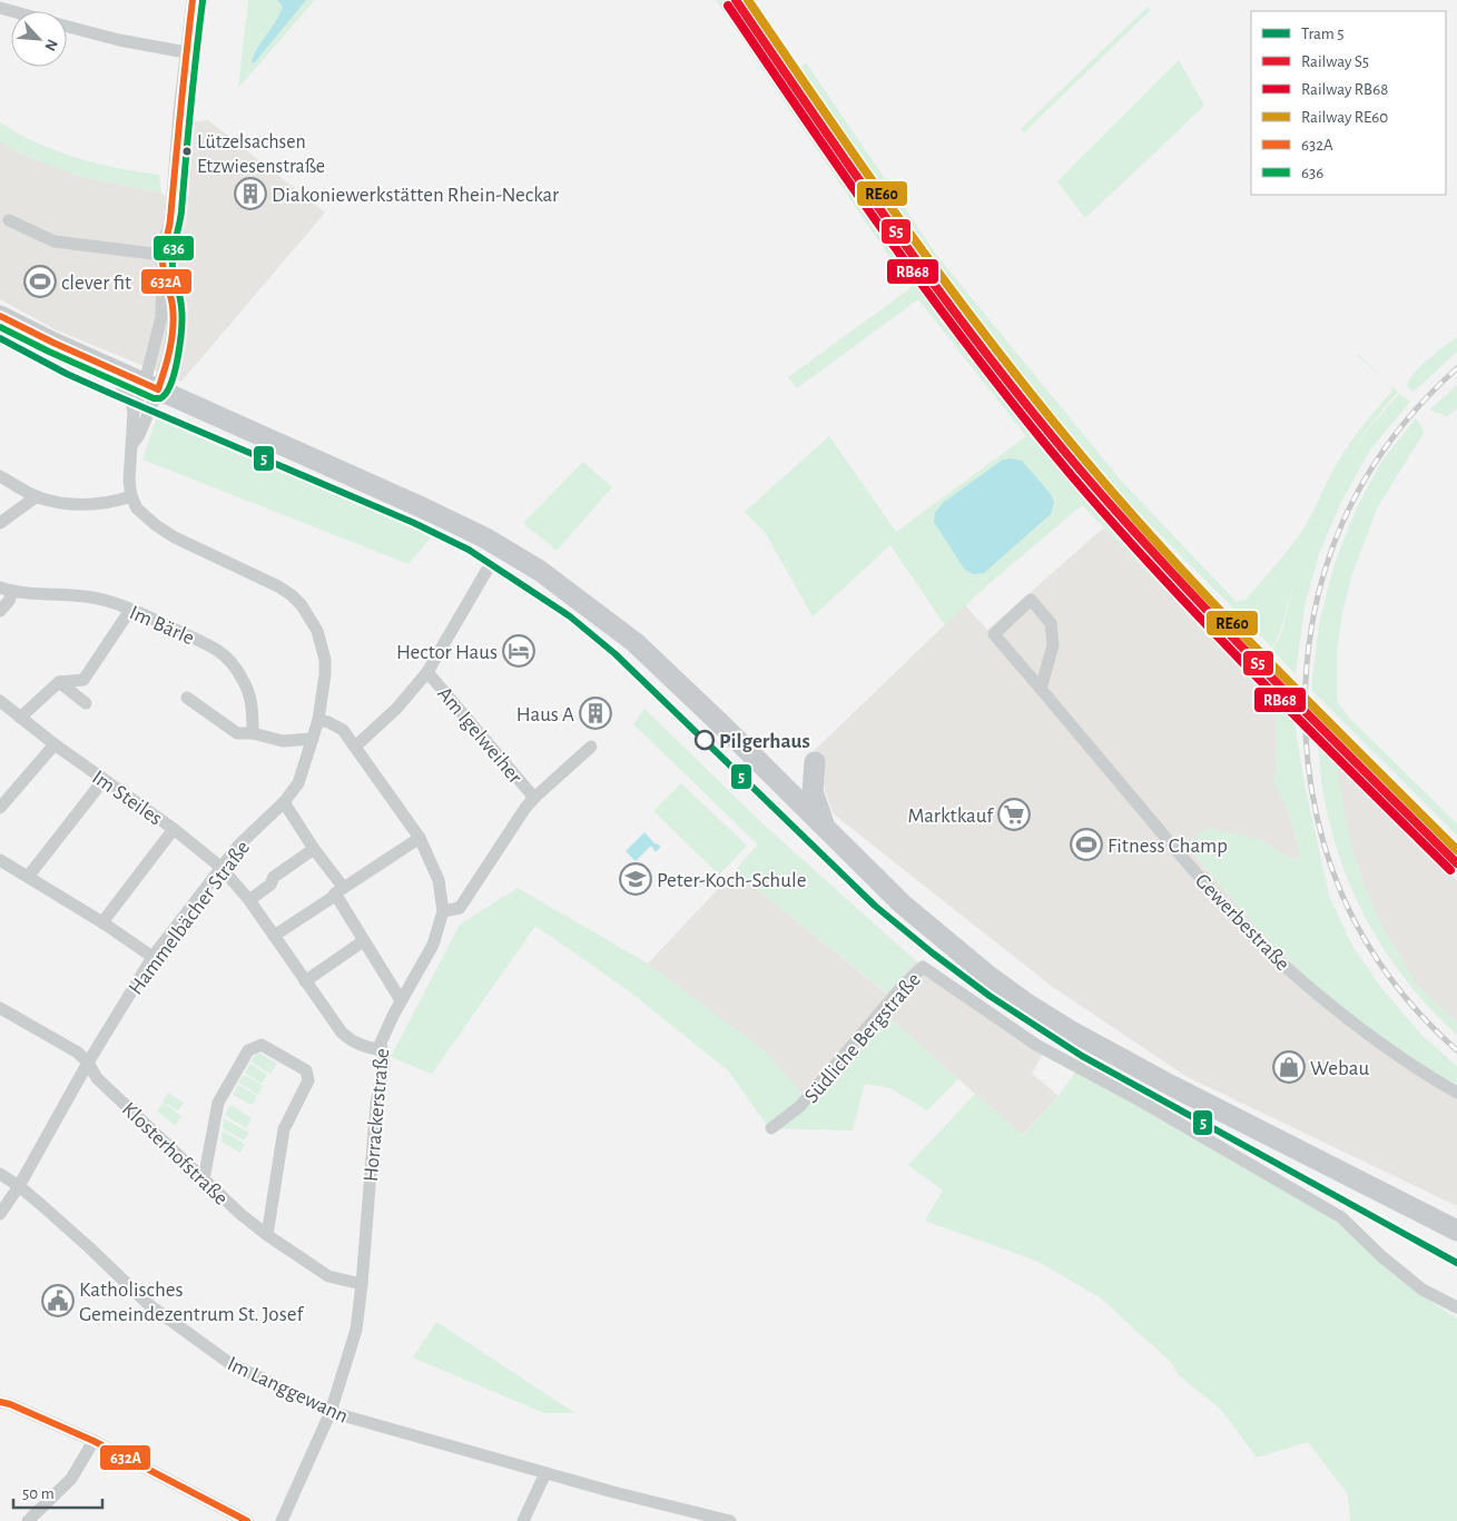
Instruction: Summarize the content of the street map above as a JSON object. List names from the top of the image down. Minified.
{"streets":{"street":["Im Bärle","Am Igelweiher","Im Steiles","Hammelbächer Straße","Gewerbestraße","Südliche Bergstraße","Horrackerstraße","Klosterhofstraße","Im Langgewann"]},"crossings":[["Im Steiles","Hammelbächer Straße"],["Im Steiles","Horrackerstraße"],["Hammelbächer Straße","Horrackerstraße"],["Hammelbächer Straße","Klosterhofstraße"],["Hammelbächer Straße","Im Langgewann"],["Horrackerstraße","Klosterhofstraße"],["Horrackerstraße","Im Langgewann"]],"places":{"other":["Lützelsachsen Etzwiesenstraße","Pilgerhaus"],"building":["Diakoniewerkstätten Rhein-Neckar","Haus A"],"sports":["clever fit","Fitness Champ"],"hotel":["Hector Haus"],"supermarket":["Marktkauf"],"school or university":["Peter-Koch-Schule"],"shop":["Webau"],"public building":["Katholisches Gemeindezentrum St. Josef"]},"lines":["rail line S5","rail line RE60","transit line 632A","transit line 636","rail line RB68","tram line 5"],"legend":["Tram 5","Railway S5","Railway RB68","Railway RE60","632A","636"],"scale_bar":"50 m","north":"bottom right"}
